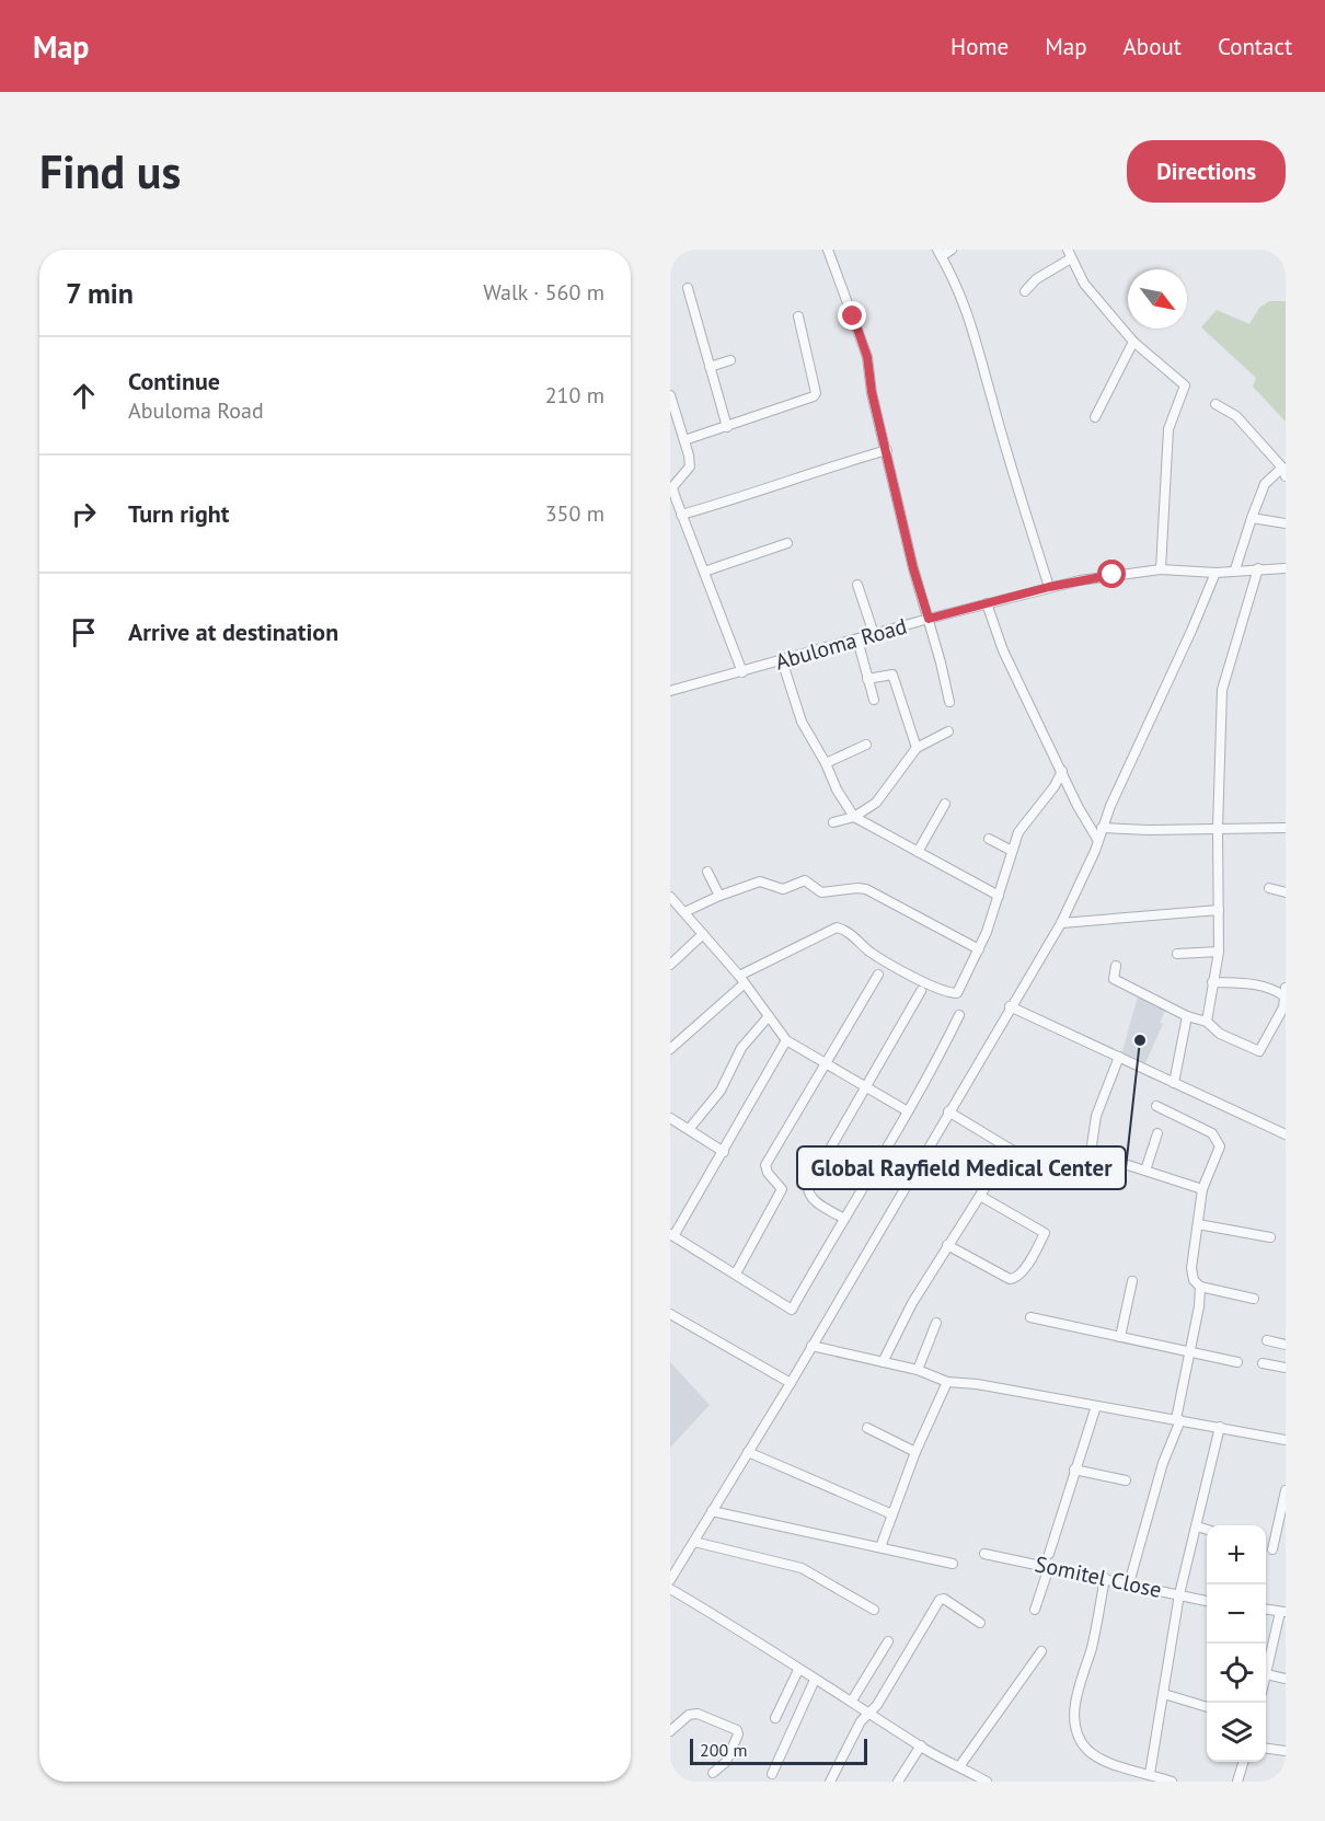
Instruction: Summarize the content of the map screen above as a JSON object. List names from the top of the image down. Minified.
{"streets":{"street":["Abuloma Road","Somitel Close"]},"places":["Global Rayfield Medical Center"],"scale_bar":"200 m","north":"bottom right","page":{"header":"Map","nav":["Home","Map","About","Contact"],"buttons":"Directions","title":"Find us","heading":["7 min","Walk · 560 m"],"list":[["Continue","Abuloma Road","210 m"],["Turn right","350 m"],"Arrive at destination"],"map_buttons":["+","−"],"scale":"200 m"}}
